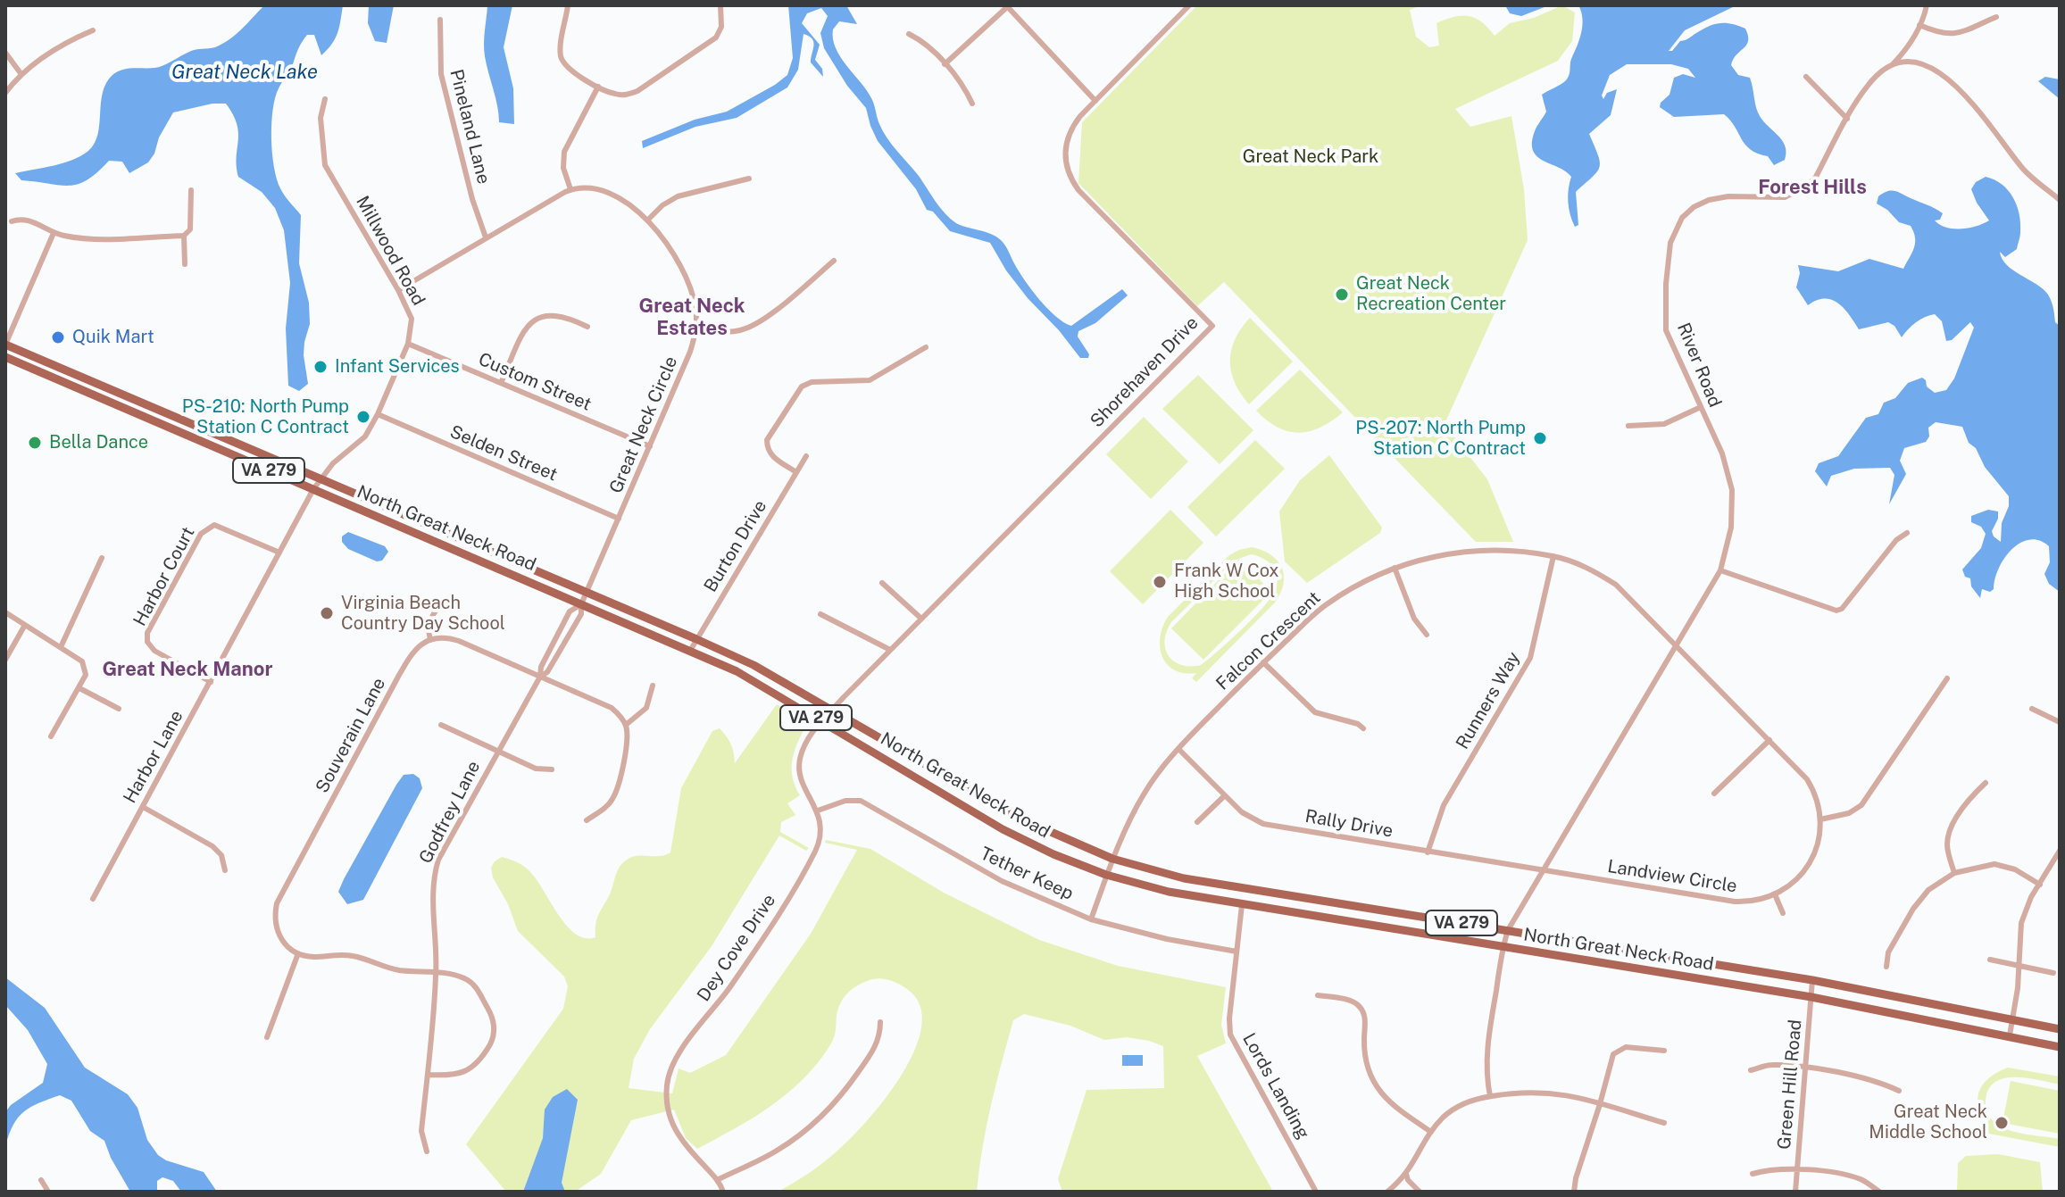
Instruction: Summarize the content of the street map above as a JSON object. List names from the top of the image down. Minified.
{"streets":{"main road":["VA 279","North Great Neck Road"],"street":["Pineland Lane","Millwood Road","River Road","Shorehaven Drive","Custom Street","Great Neck Circle","Selden Street","Burton Drive","Harbor Court","Falcon Crescent","Runners Way","Souverain Lane","Harbor Lane","Godfrey Lane","Rally Drive","Tether Keep","Landview Circle","Dey Cove Drive","Green Hill Road","Lords Landing"]},"crossings":[["Millwood Road","Custom Street"],["Millwood Road","Selden Street"],["Millwood Road","North Great Neck Road"],["Millwood Road","Harbor Lane"],["River Road","North Great Neck Road"],["River Road","Falcon Crescent"],["River Road","Rally Drive"],["River Road","Landview Circle"],["Shorehaven Drive","North Great Neck Road"],["Shorehaven Drive","Dey Cove Drive"],["Custom Street","Great Neck Circle"],["Great Neck Circle","Selden Street"],["Great Neck Circle","North Great Neck Road"],["Great Neck Circle","Godfrey Lane"],["North Great Neck Road","Burton Drive"],["North Great Neck Road","Falcon Crescent"],["North Great Neck Road","Harbor Lane"],["North Great Neck Road","Godfrey Lane"],["North Great Neck Road","Dey Cove Drive"],["North Great Neck Road","Green Hill Road"],["North Great Neck Road","Lords Landing"],["Harbor Court","Harbor Lane"],["Falcon Crescent","Runners Way"],["Falcon Crescent","Rally Drive"],["Falcon Crescent","Tether Keep"],["Falcon Crescent","Landview Circle"],["Runners Way","Rally Drive"],["Rally Drive","Landview Circle"],["Tether Keep","Dey Cove Drive"],["Tether Keep","Lords Landing"]],"districts":["Forest Hills","Great Neck Estates","Great Neck Manor"],"water":["Great Neck Lake"],"parks":["Great Neck Park"],"places":["Great Neck Recreation Center","Quik Mart","Infant Services","PS-210: North Pump Station C Contract","PS-207: North Pump Station C Contract","Bella Dance","Frank W Cox High School","Virginia Beach Country Day School","Great Neck Middle School"]}
